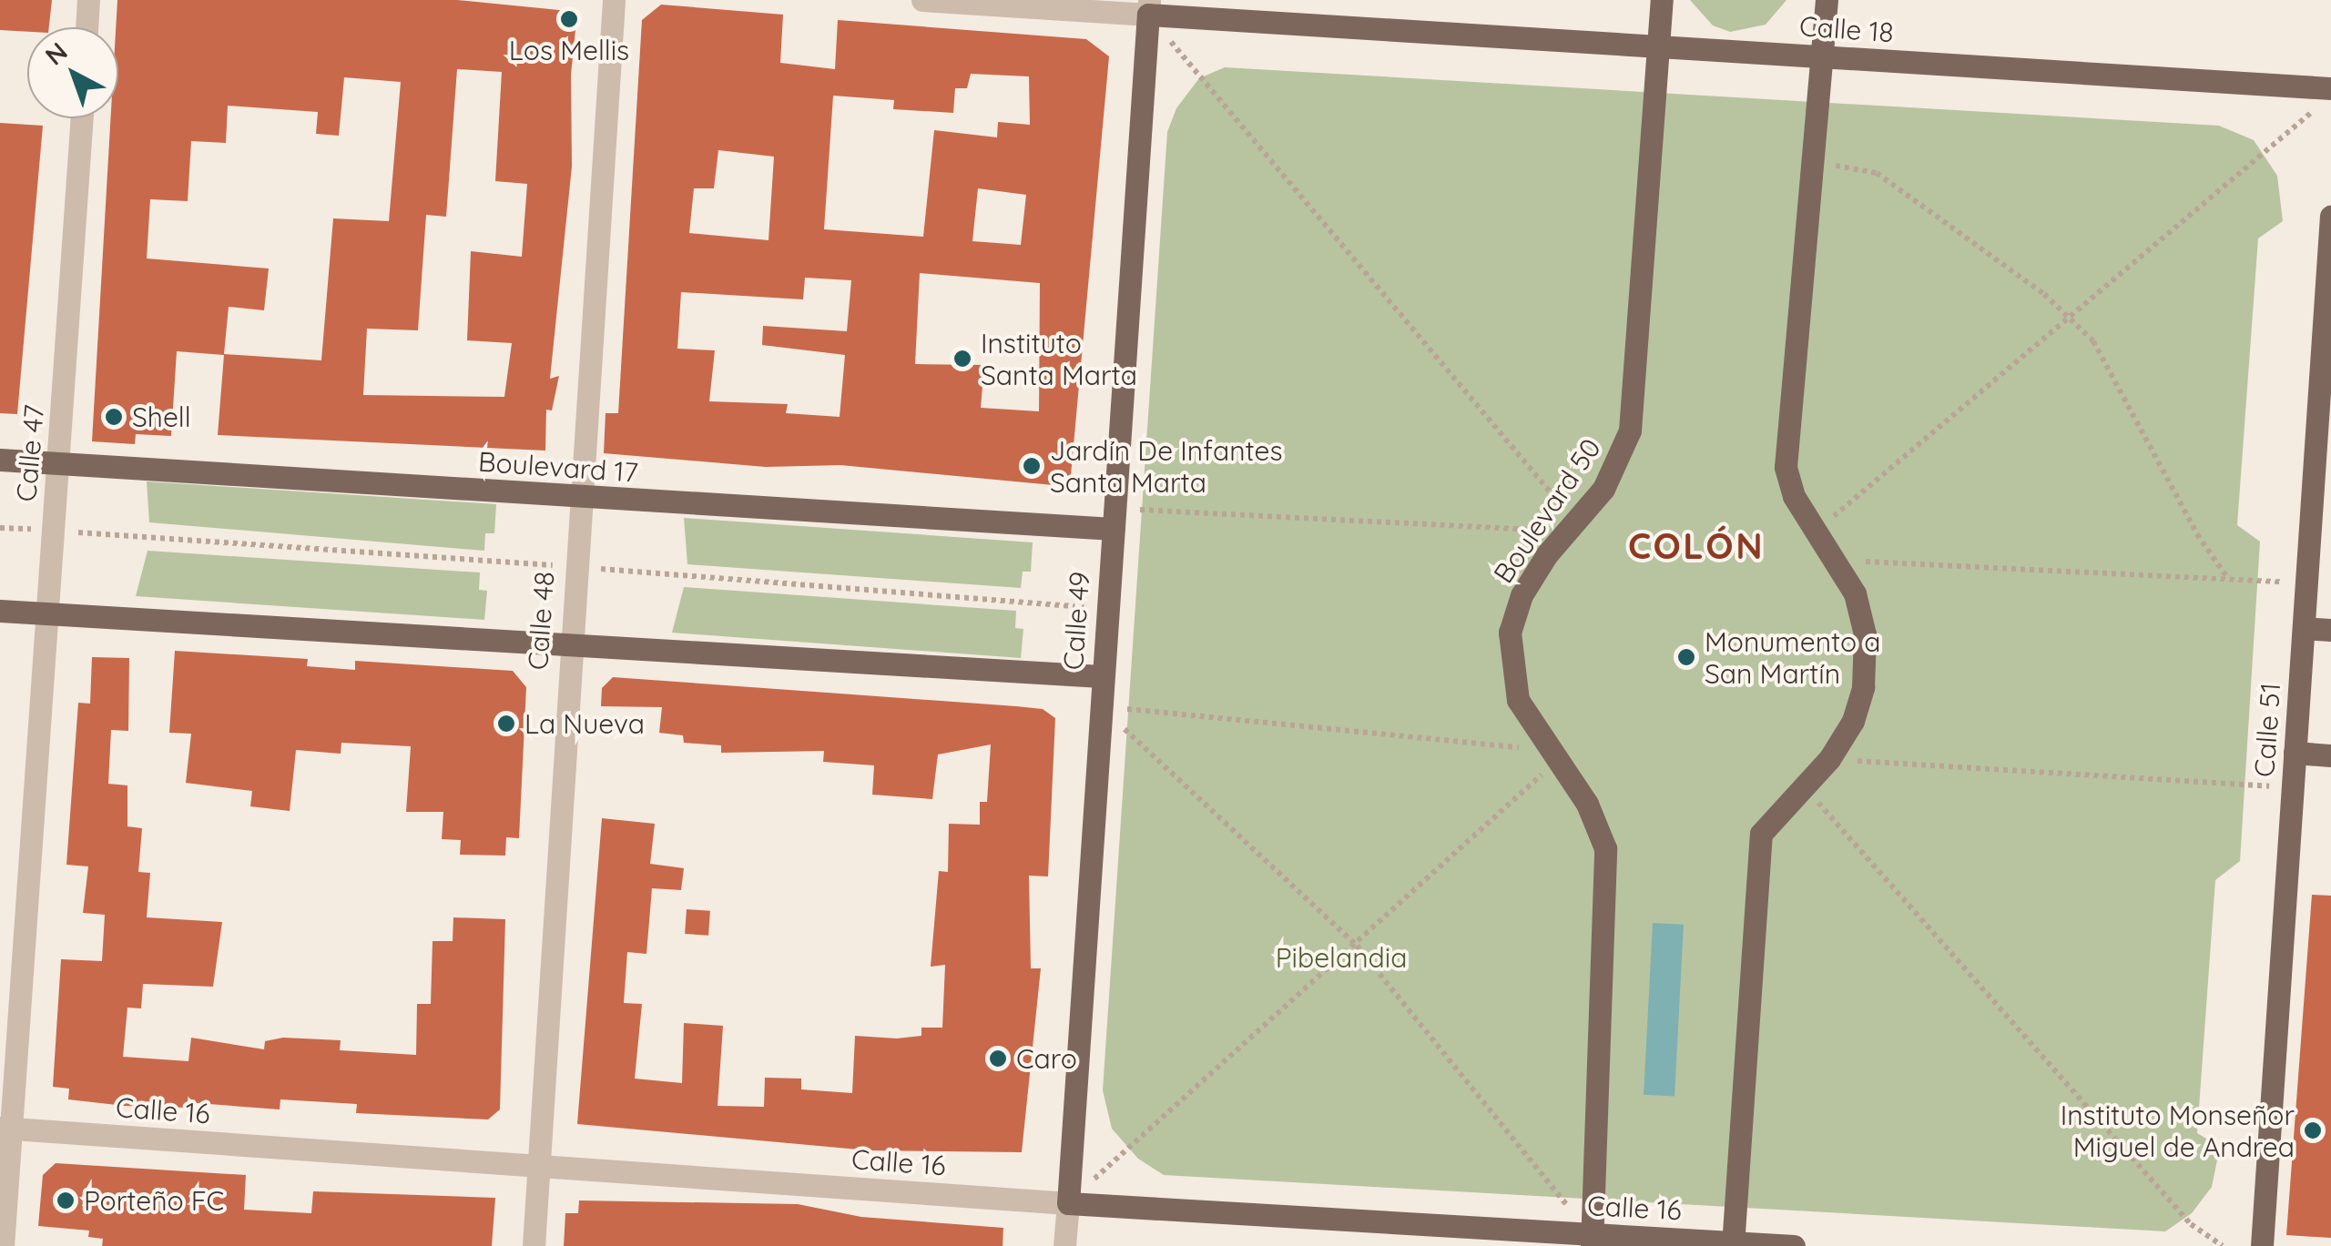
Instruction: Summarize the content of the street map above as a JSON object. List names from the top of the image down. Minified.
{"streets":{"main road":["Calle 18","Boulevard 17","Boulevard 50","Calle 49","Calle 51","Calle 16"],"street":["Calle 47","Calle 48"]},"crossings":[["Calle 18","Boulevard 50"],["Calle 18","Calle 49"],["Calle 47","Boulevard 17"],["Calle 47","Calle 16"],["Boulevard 17","Calle 48"],["Boulevard 17","Calle 49"],["Boulevard 50","Calle 16"],["Calle 48","Calle 16"],["Calle 49","Calle 16"]],"districts":["COLÓN"],"parks":["Pibelandia"],"places":["Los Mellis","Instituto Santa Marta","Shell","Jardín De Infantes Santa Marta","Monumento a San Martín","La Nueva","Caro","Instituto Monseñor Miguel de Andrea","Porteño FC"],"north":"top left"}
